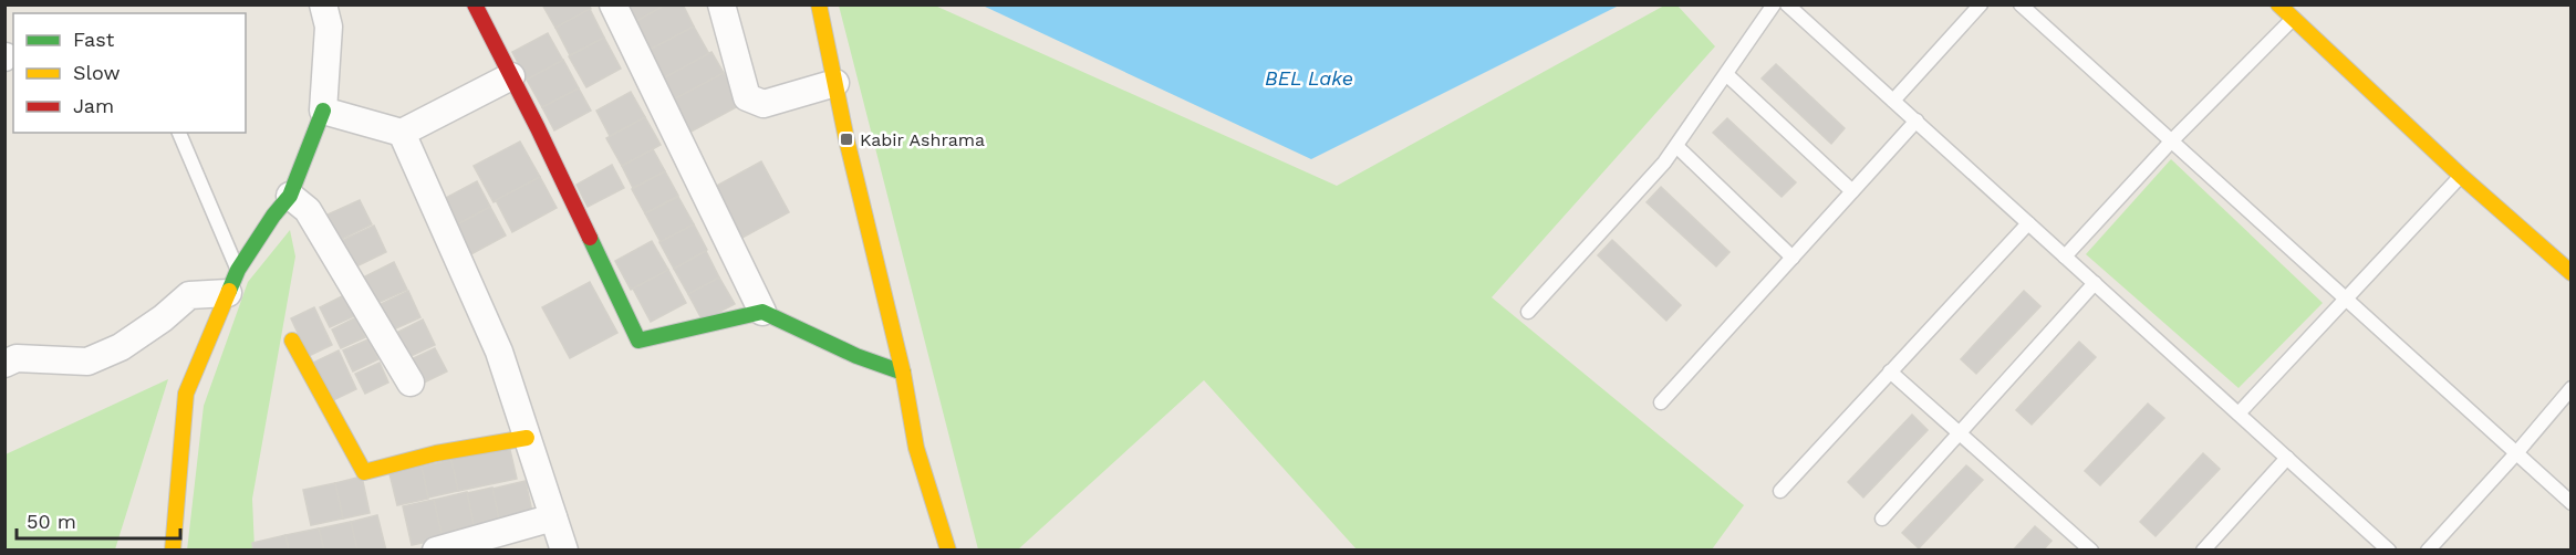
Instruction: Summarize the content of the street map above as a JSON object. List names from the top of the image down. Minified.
{"water":["BEL Lake"],"places":{"transit":["Kabir Ashrama"]},"legend":["Fast","Slow","Jam"],"scale_bar":"50 m"}
